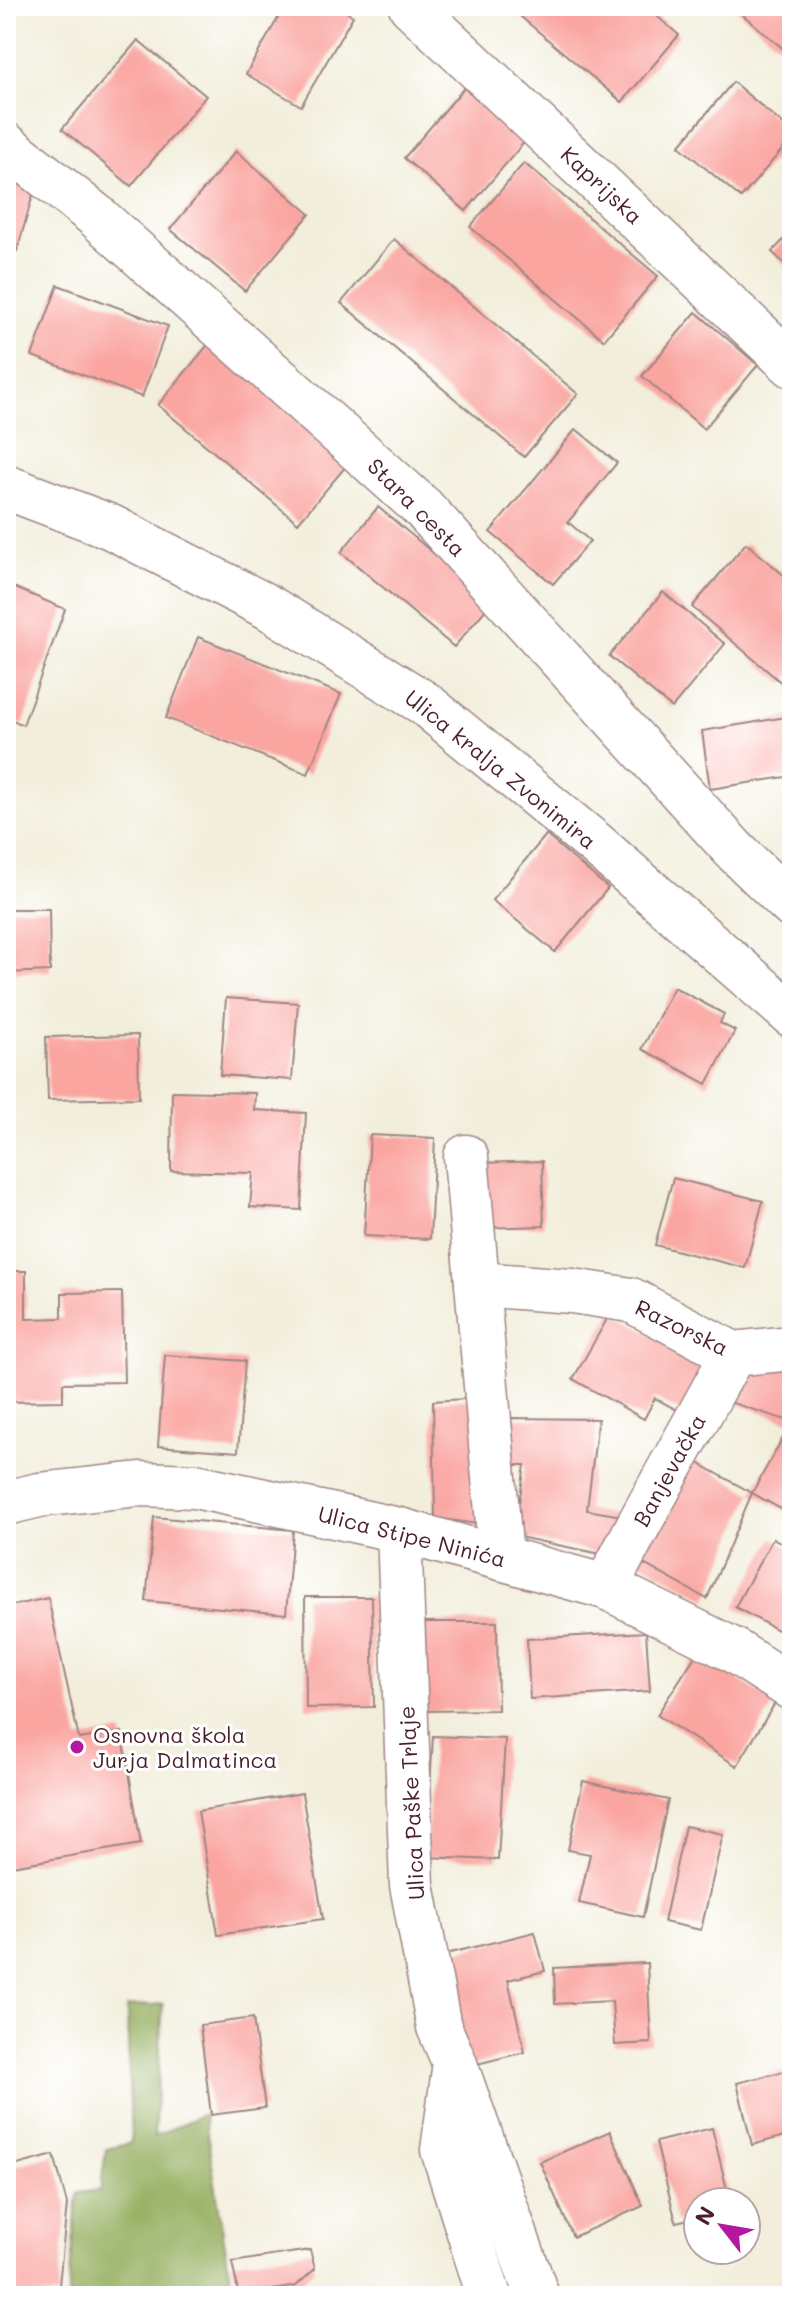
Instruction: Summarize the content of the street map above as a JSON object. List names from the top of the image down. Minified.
{"streets":{"street":["Kaprijska","Stara cesta","Ulica kralja Zvonimira","Razorska","Banjevačka","Ulica Stipe Ninića","Ulica Paške Trlaje"]},"crossings":[["Razorska","Banjevačka"],["Banjevačka","Ulica Stipe Ninića"],["Ulica Stipe Ninića","Ulica Paške Trlaje"]],"places":["Osnovna škola Jurja Dalmatinca"],"north":"top left"}
